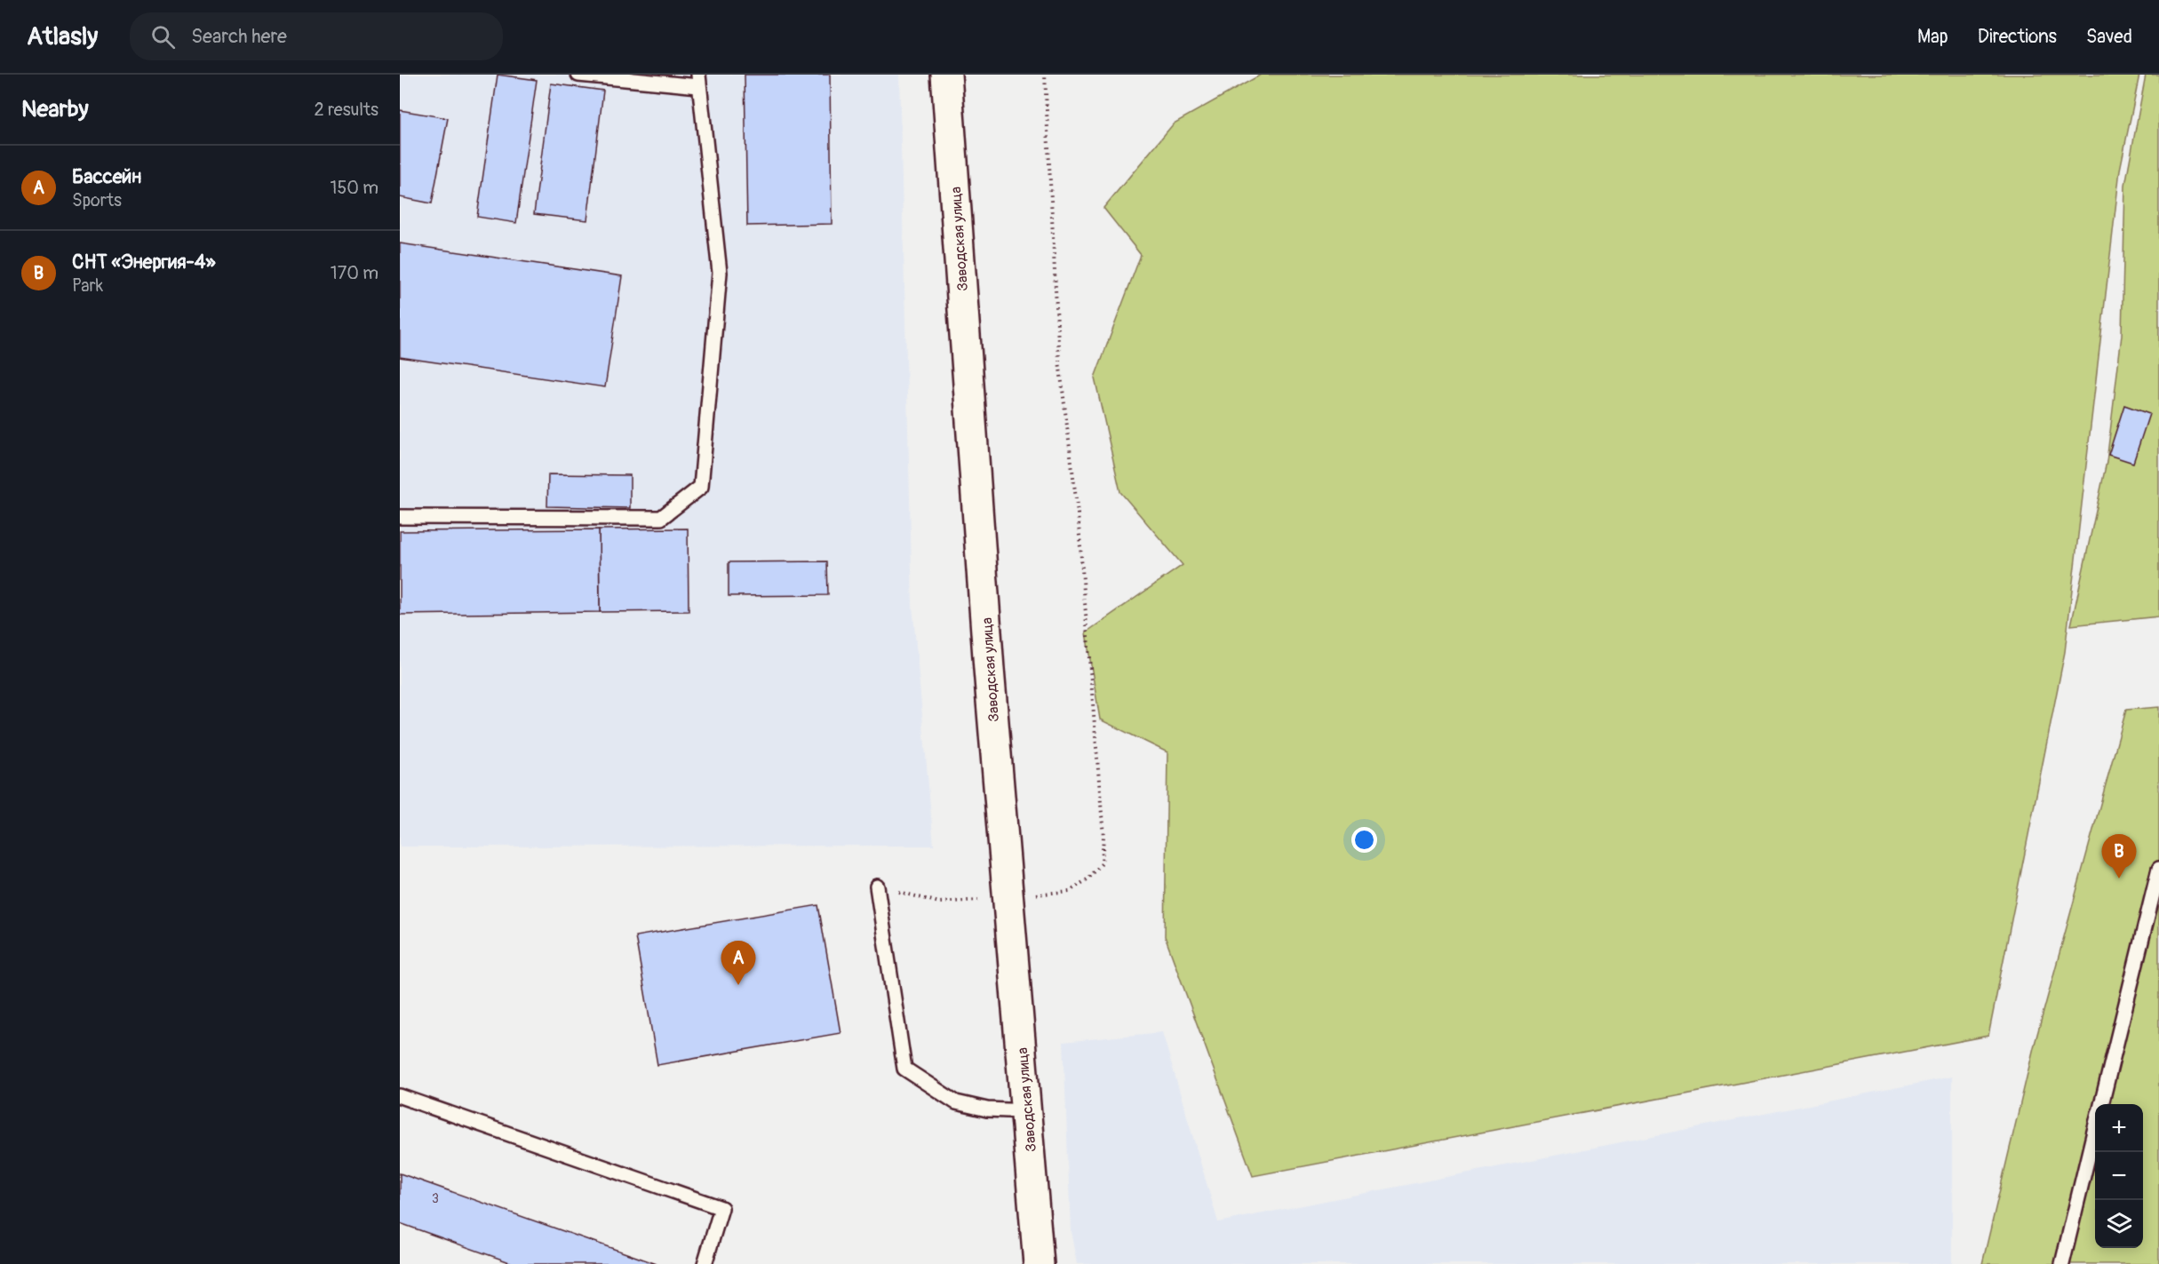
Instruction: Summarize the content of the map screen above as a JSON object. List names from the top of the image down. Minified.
{"streets":{"main road":["Заводская улица"]},"house_numbers":["3"],"page":{"header":"Atlasly","search":"Search here","nav":["Map","Directions","Saved"],"heading":["Nearby","2 results"],"list":[{"mark":"A","name":"Бассейн","note":"Sports","value":"150 m"},{"mark":"B","name":"СНТ «Энергия-4»","note":"Park","value":"170 m"}],"pins":["B","A"],"map_buttons":["+","−"]}}
